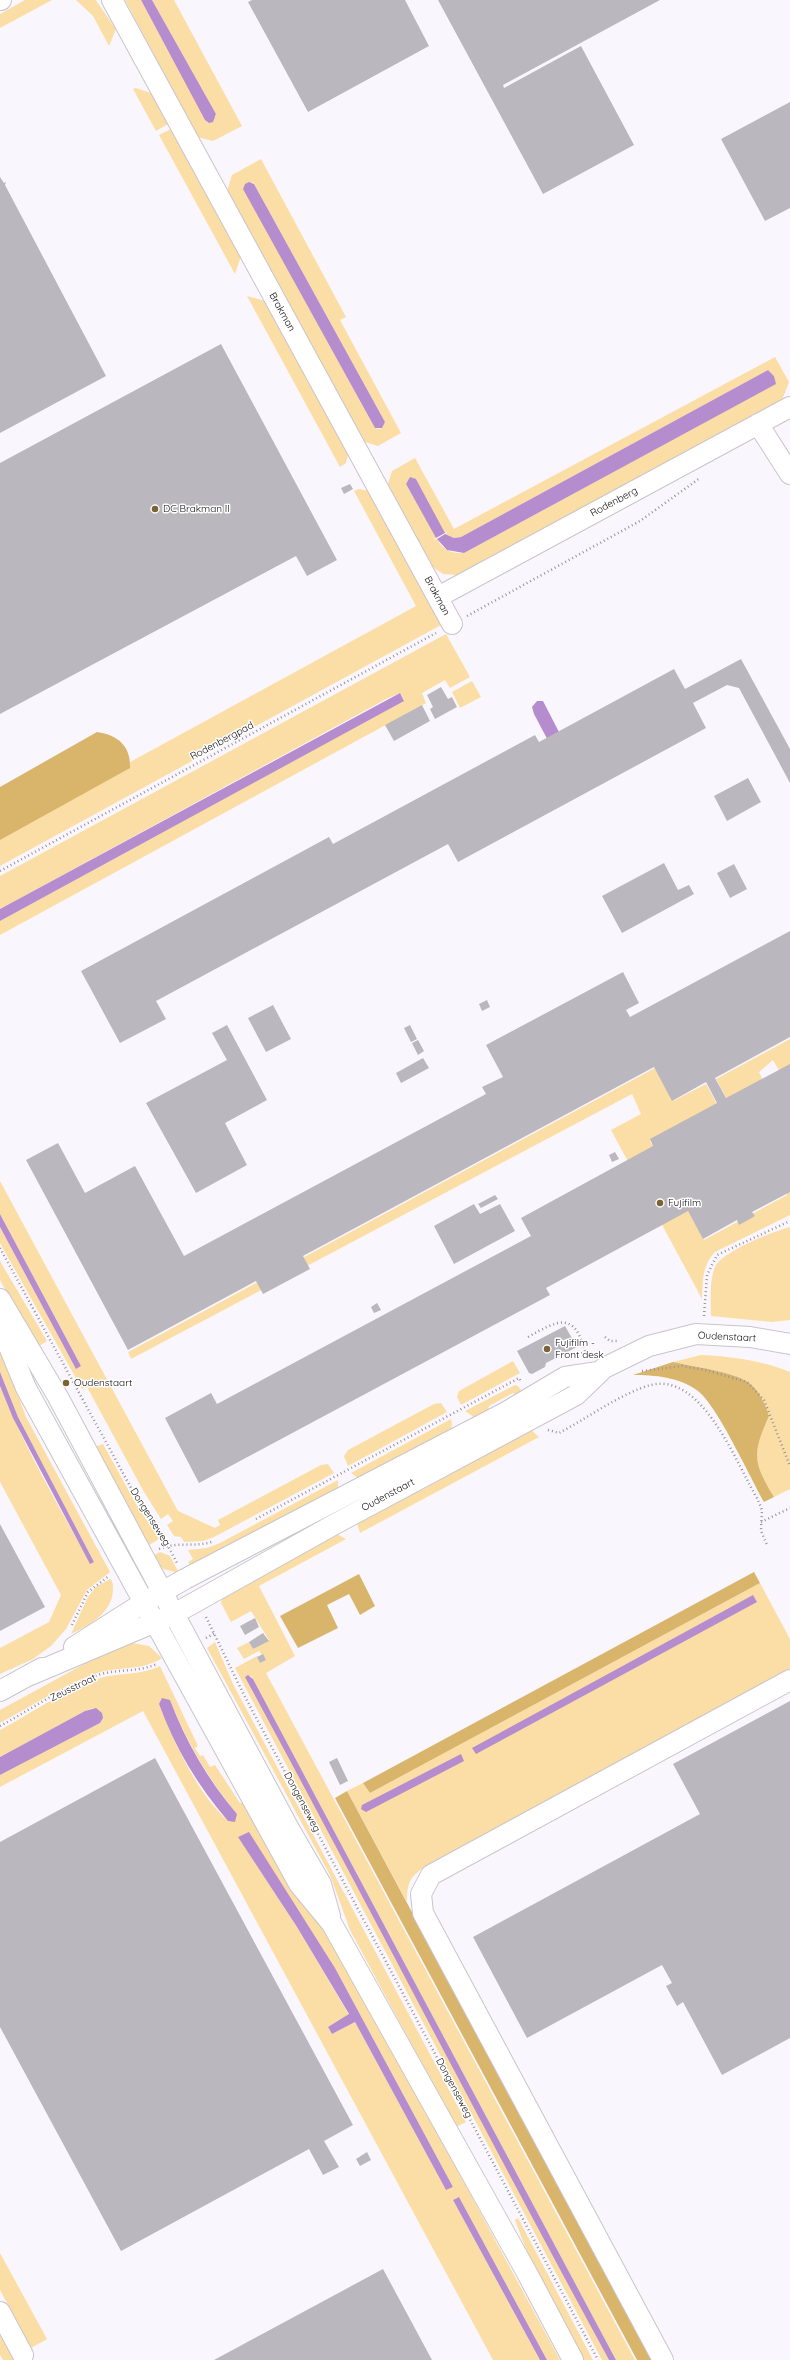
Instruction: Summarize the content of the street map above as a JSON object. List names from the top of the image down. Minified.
{"streets":{"street":["Brakman","Rodenberg","Oudenstaart"],"path":["Rodenbergpad","Dongenseweg","Zeusstraat"]},"crossings":[["Brakman","Rodenberg"],["Brakman","Rodenbergpad"],["Oudenstaart","Dongenseweg"]],"places":["DC Brakman II","Fujifilm","Fujifilm - Front desk","Oudenstaart"]}
